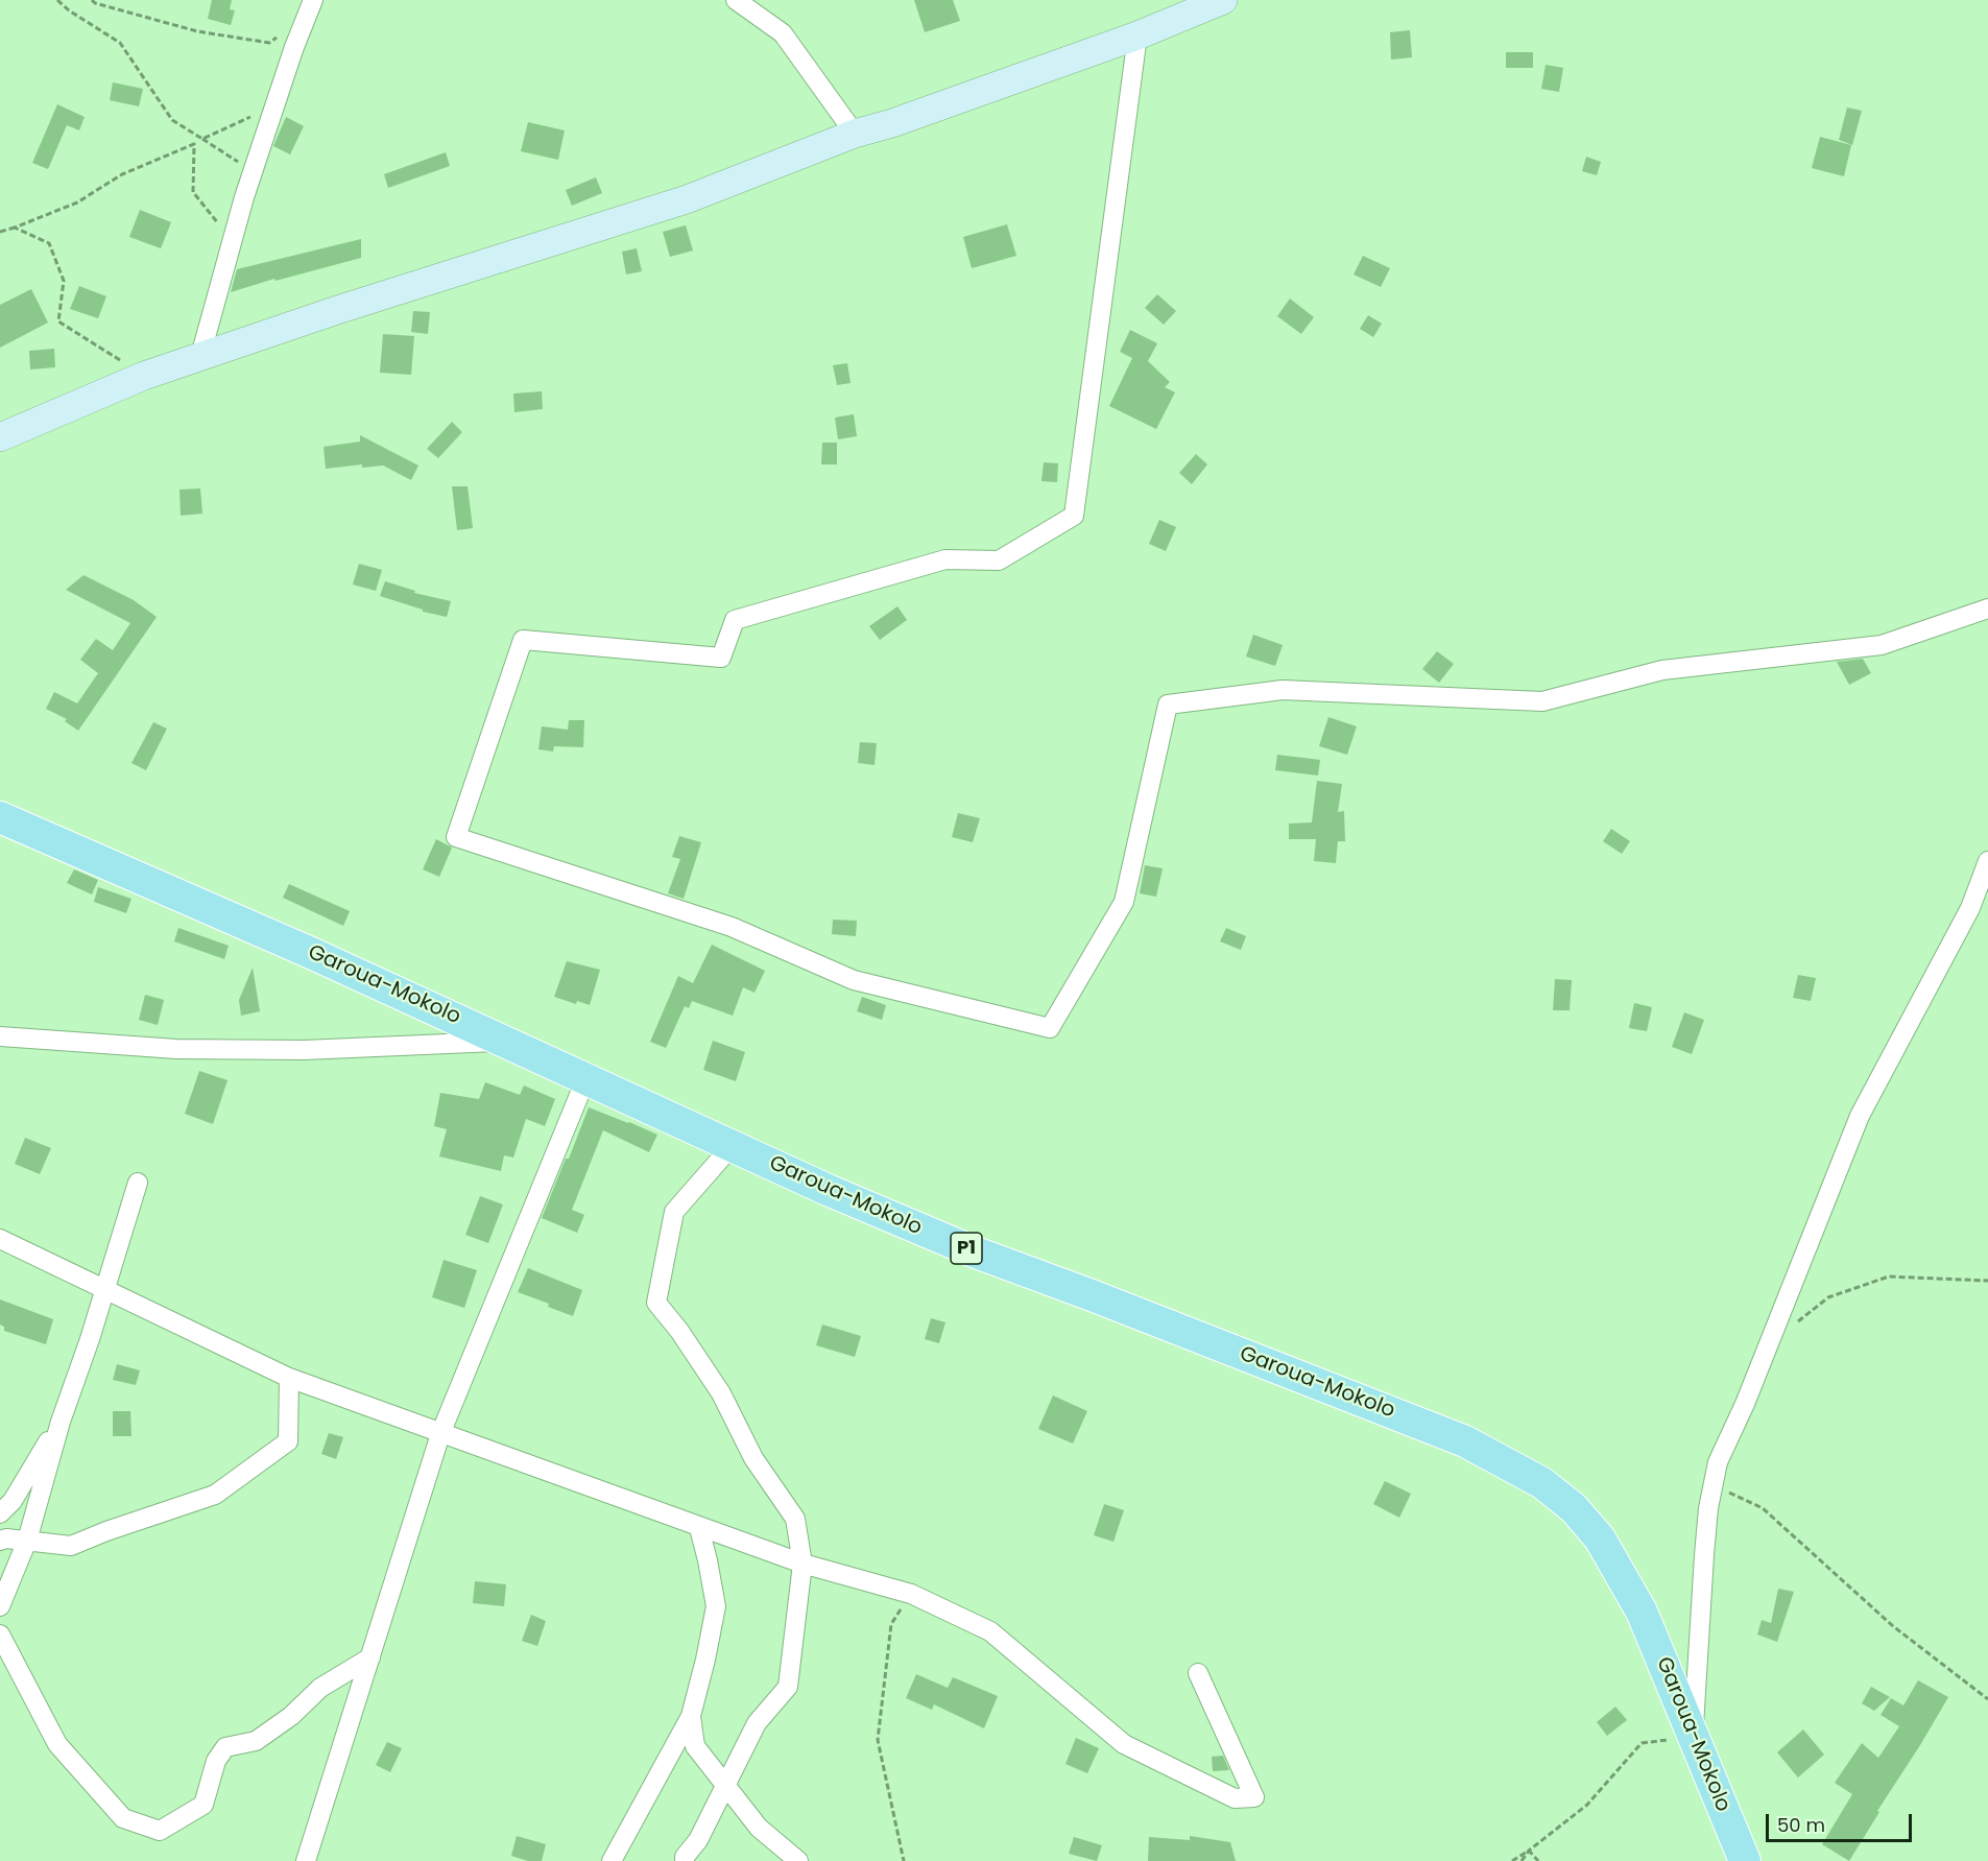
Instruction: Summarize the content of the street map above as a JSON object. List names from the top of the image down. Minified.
{"streets":{"main road":["Garoua-Mokolo","P1"]},"scale_bar":"50 m"}
